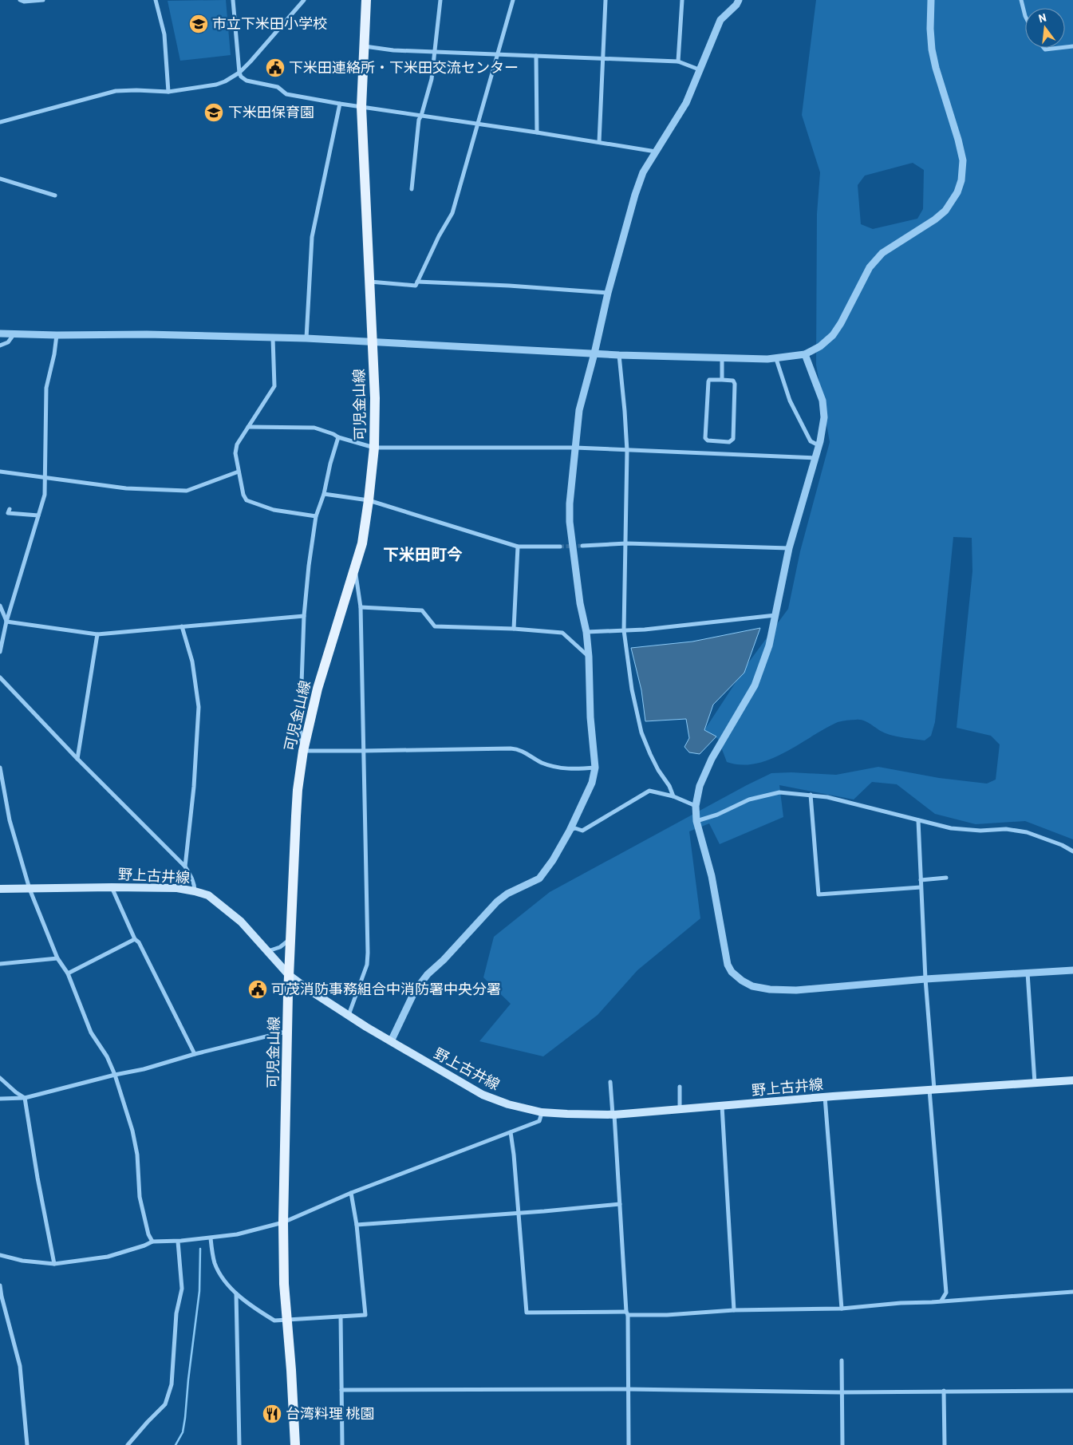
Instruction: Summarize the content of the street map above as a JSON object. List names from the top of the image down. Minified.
{"streets":{"main road":["可児金山線","野上古井線"]},"crossings":[["可児金山線","野上古井線"]],"districts":["下米田町今"],"places":{"school or university":["市立下米田小学校","下米田保育園"],"public building":["下米田連絡所・下米田交流センター","可茂消防事務組合中消防署中央分署"],"restaurant":["台湾料理 桃園"]},"north":"top"}
